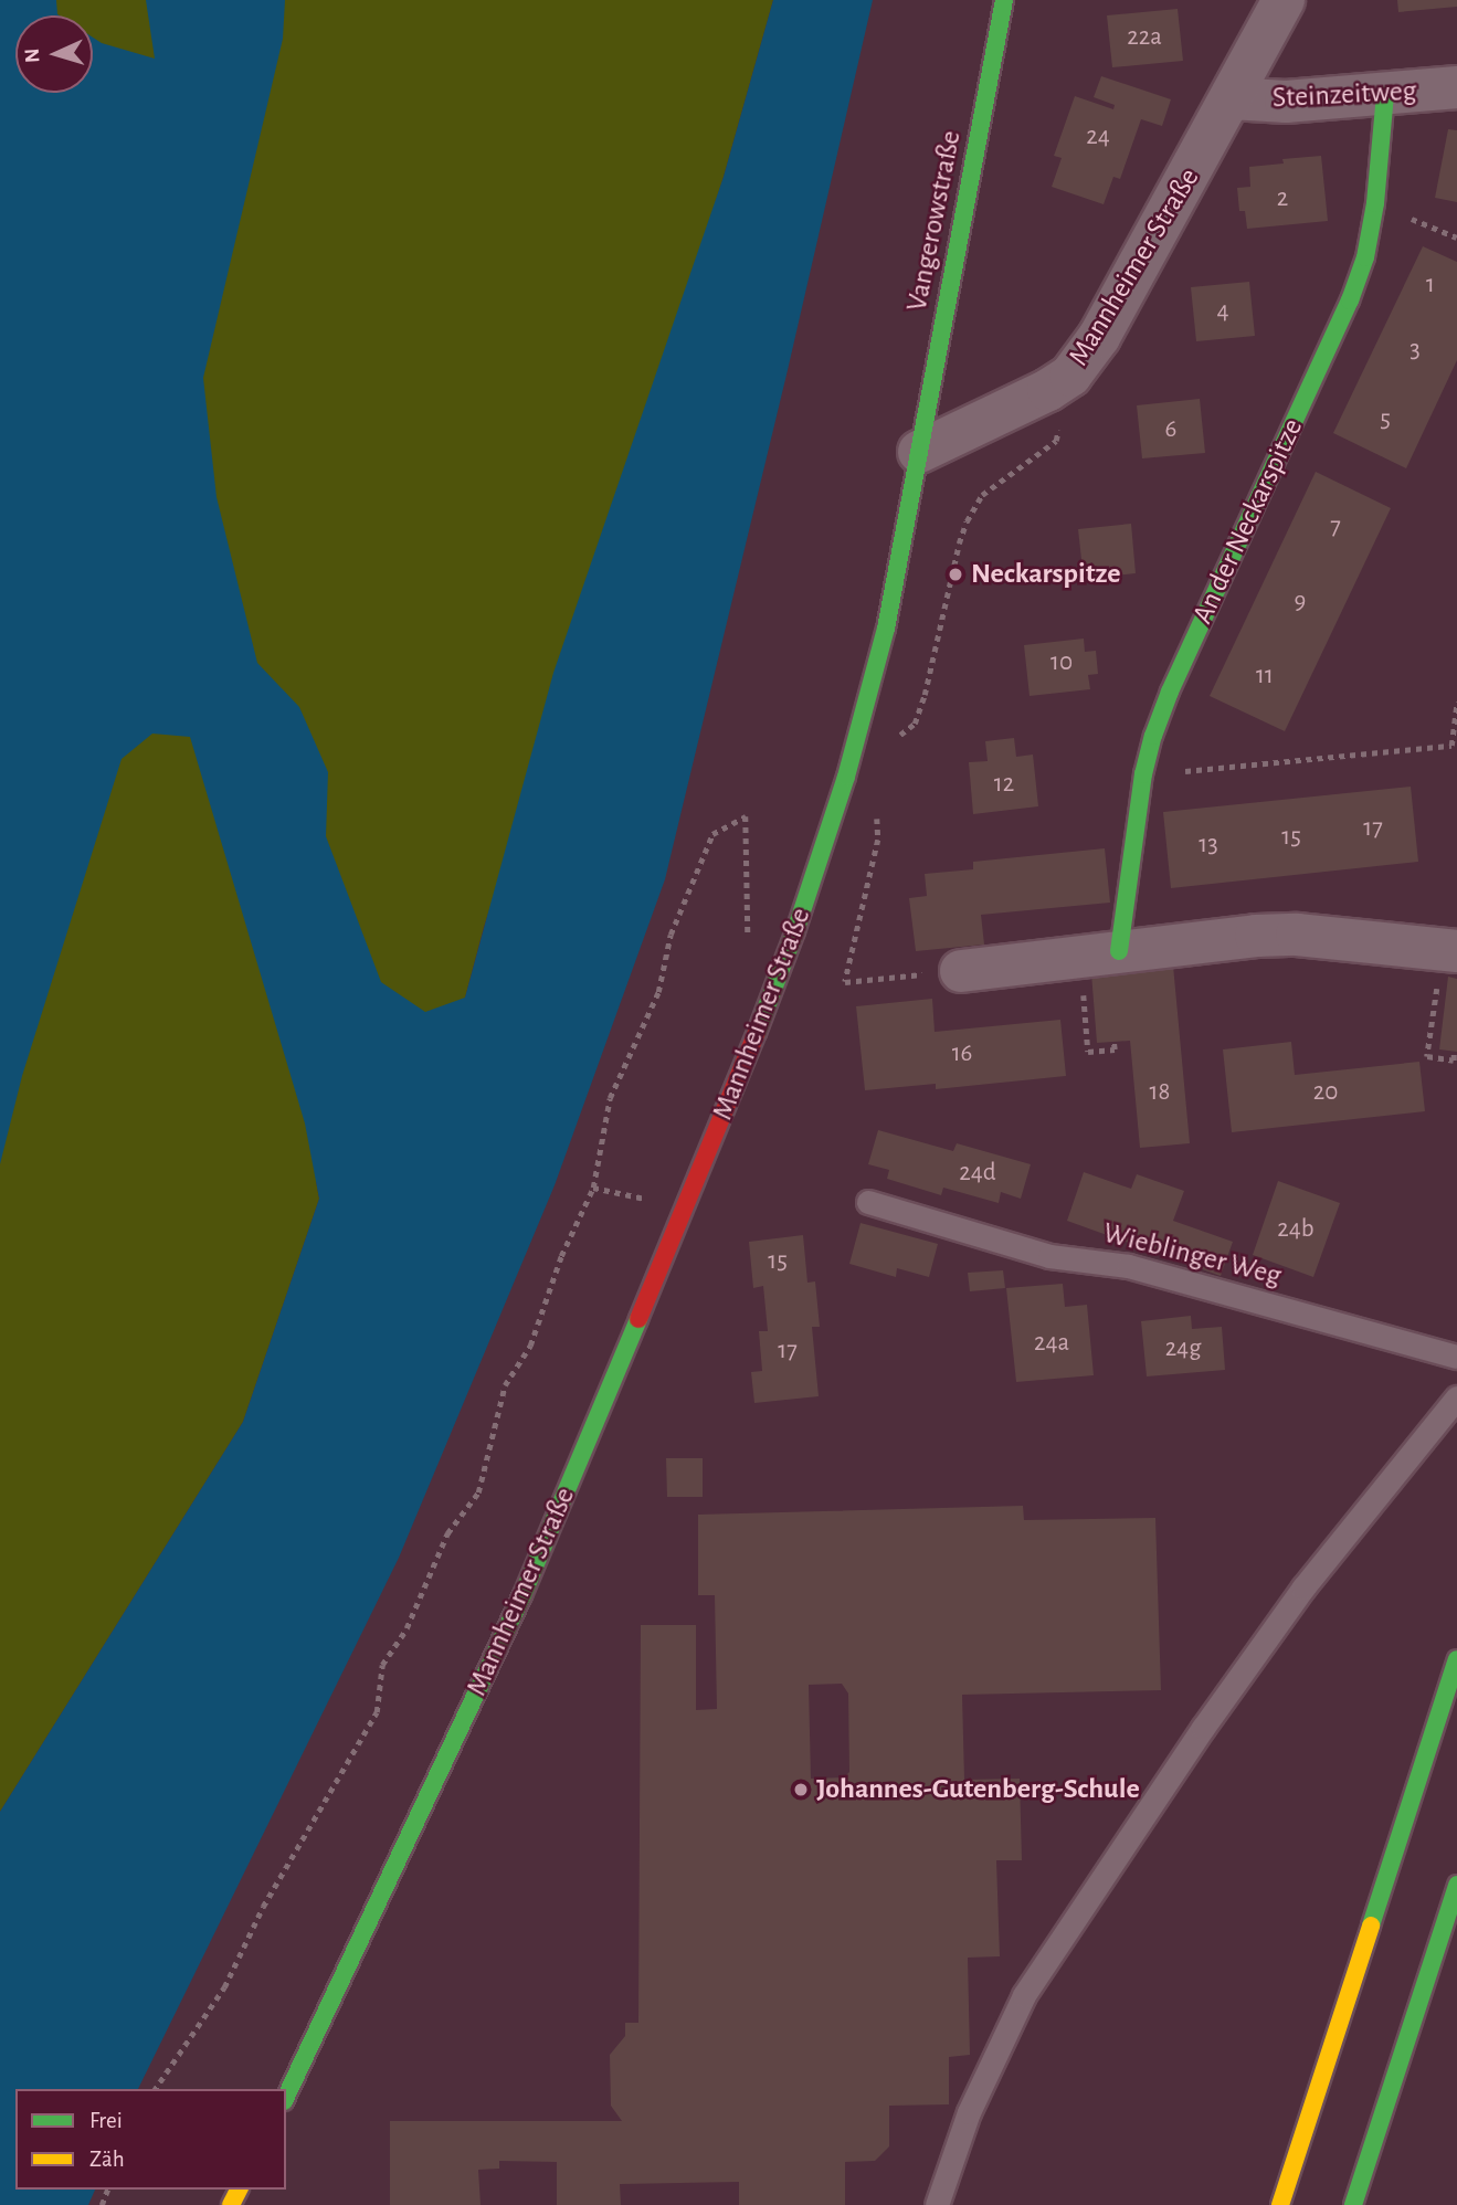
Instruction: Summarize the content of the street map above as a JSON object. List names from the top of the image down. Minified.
{"streets":{"main road":["Vangerowstraße","Mannheimer Straße","An der Neckarspitze"],"street":["Steinzeitweg"],"lane":["Wieblinger Weg"]},"crossings":[["Steinzeitweg","Mannheimer Straße"],["Steinzeitweg","An der Neckarspitze"],["Vangerowstraße","Mannheimer Straße"]],"places":["Neckarspitze","Johannes-Gutenberg-Schule"],"house_numbers":["22a","24","2","1","4","3","5","6","7","9","10","11","12","17","15","13","16","18","20","24d","24b","15","24a","24g","17"],"legend":["Frei","Zäh"],"north":"left"}
